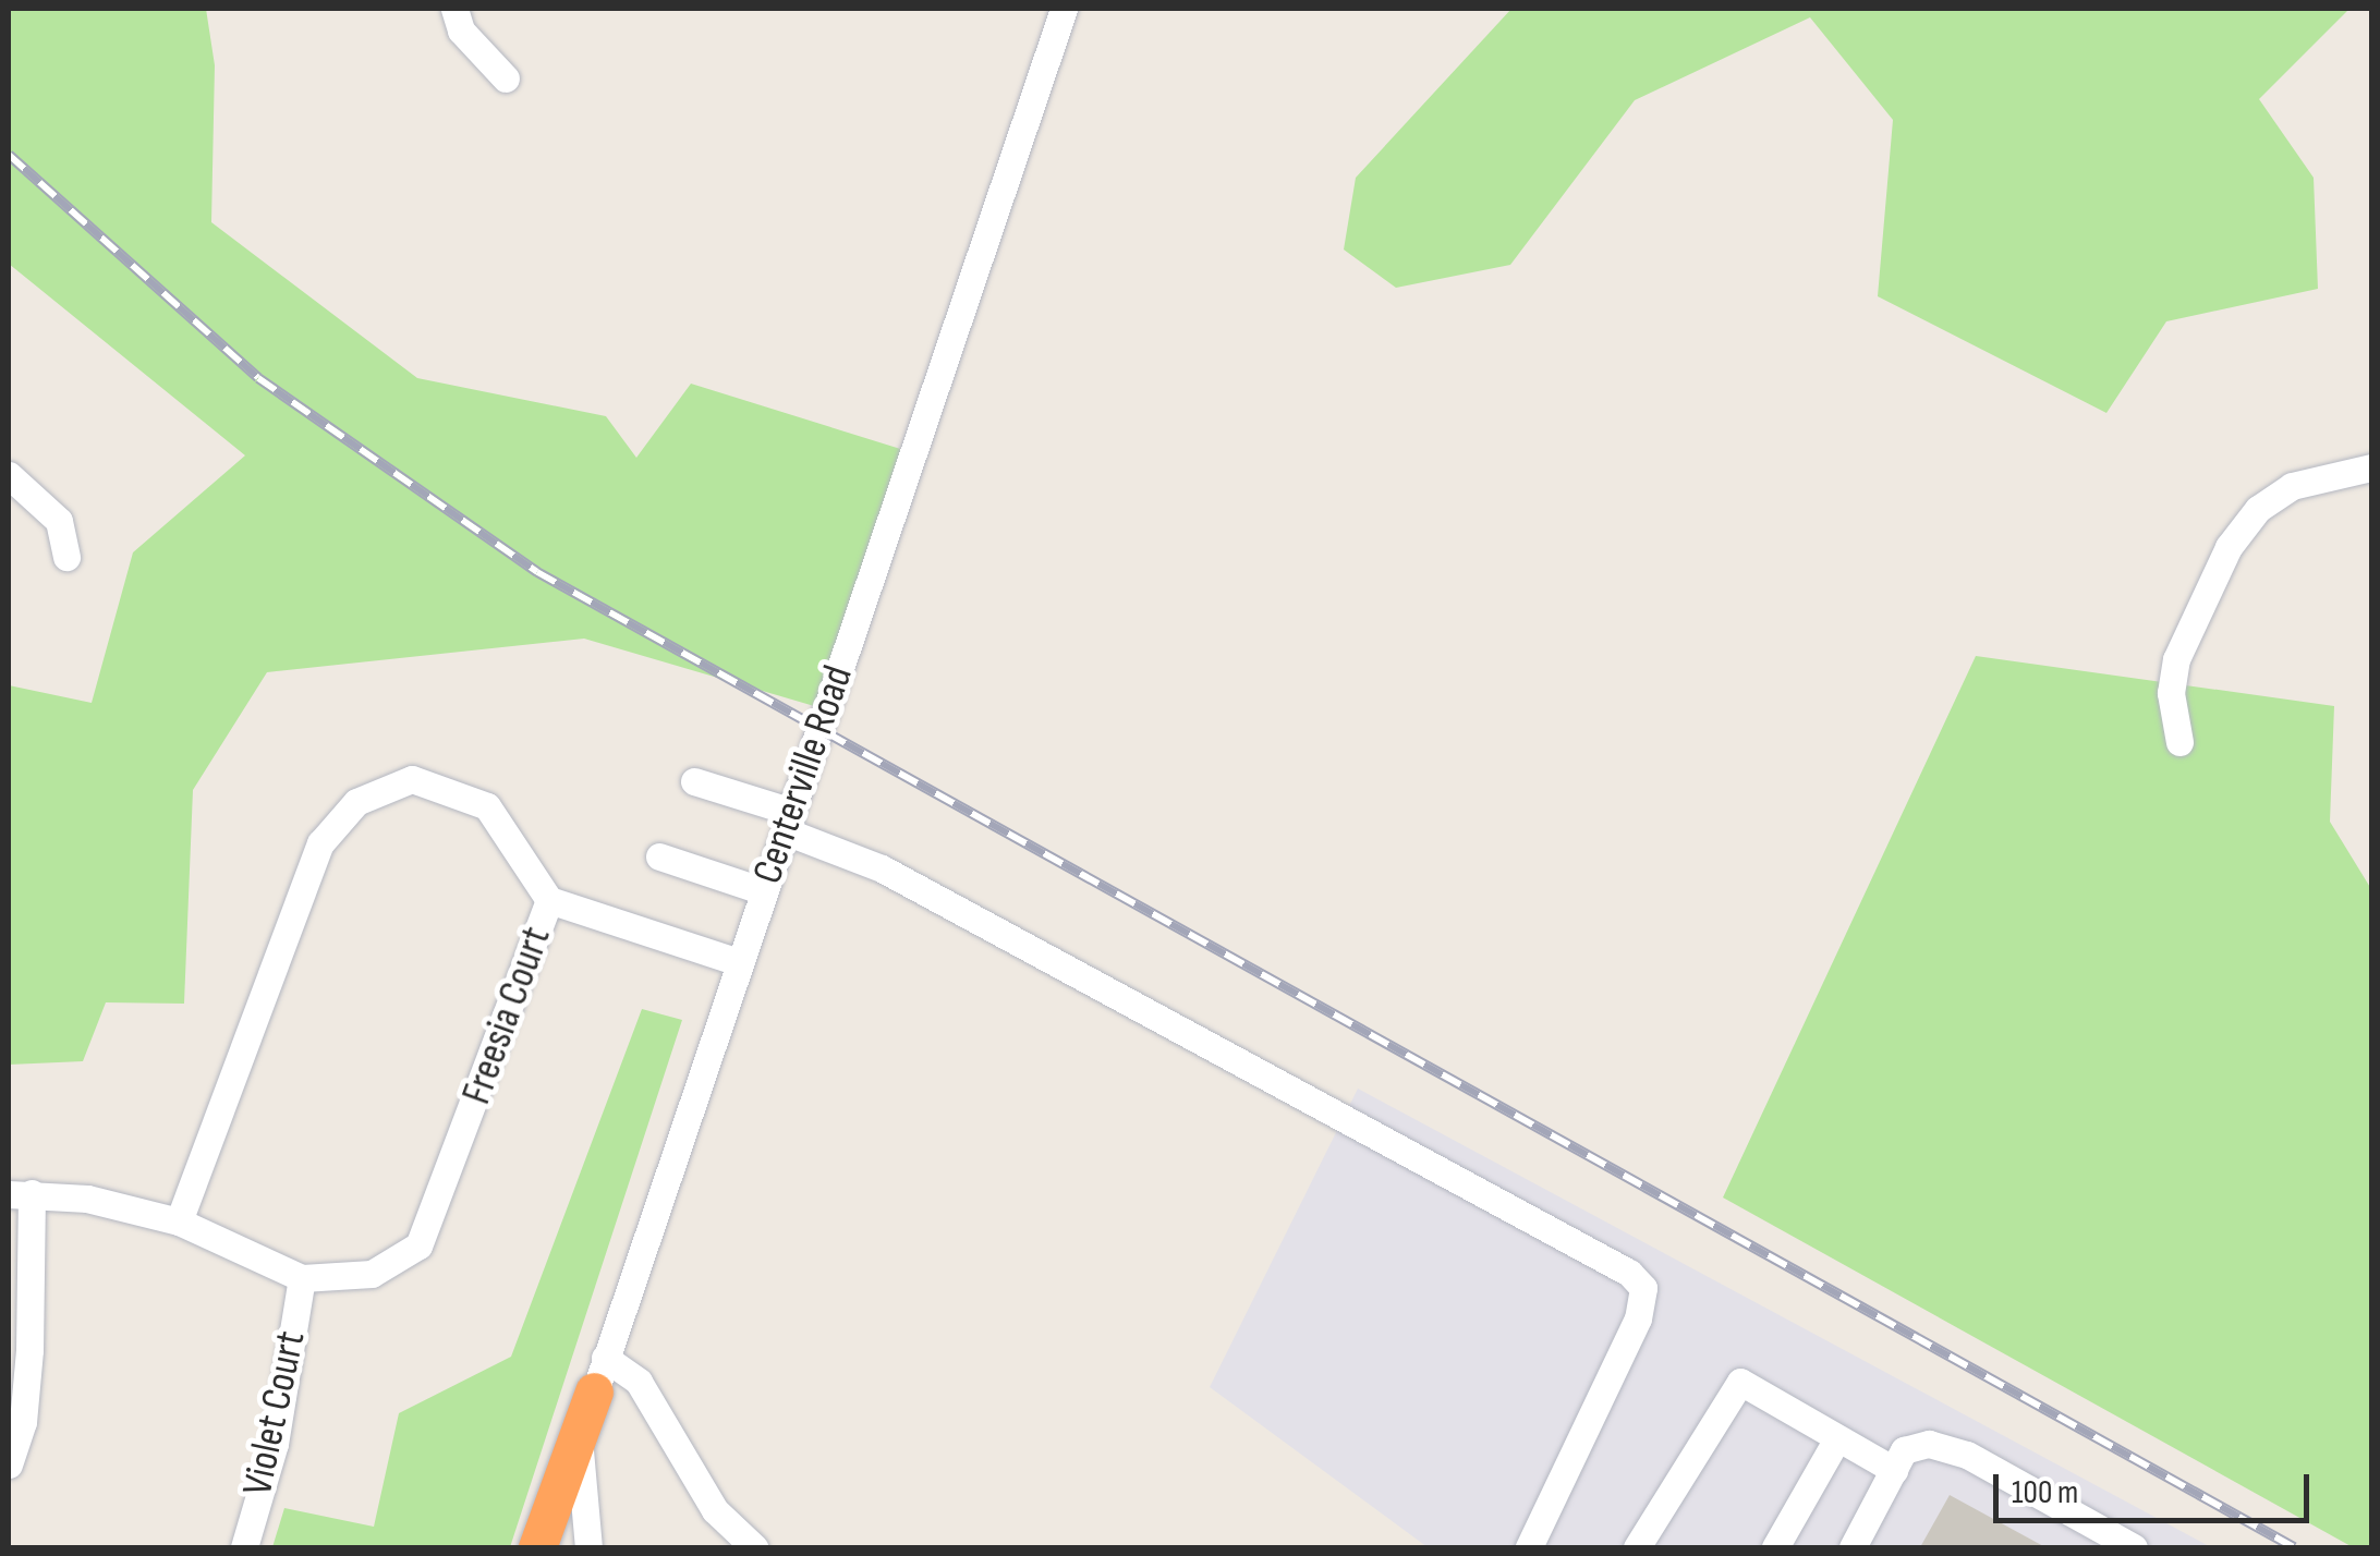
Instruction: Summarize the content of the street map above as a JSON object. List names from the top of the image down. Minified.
{"streets":{"street":["Centerville Road","Freesia Court","Violet Court"]},"crossings":[["Freesia Court","Violet Court"]],"scale_bar":"100 m"}
